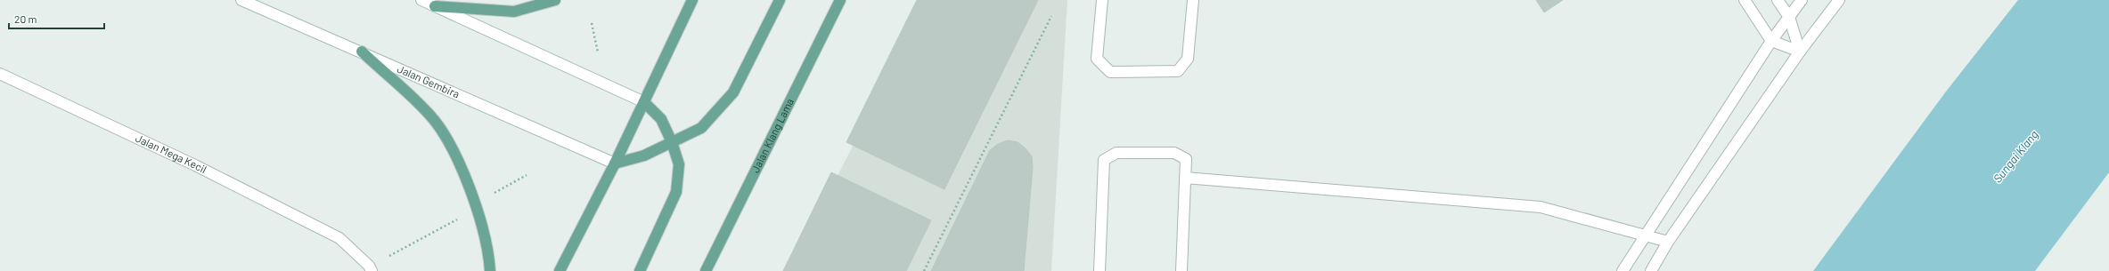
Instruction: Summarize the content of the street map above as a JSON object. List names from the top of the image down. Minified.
{"streets":{"main road":["Jalan Klang Lama"],"street":["Jalan Gembira","Jalan Mega Kecil"]},"water":["Sungai Klang"],"scale_bar":"20 m"}
